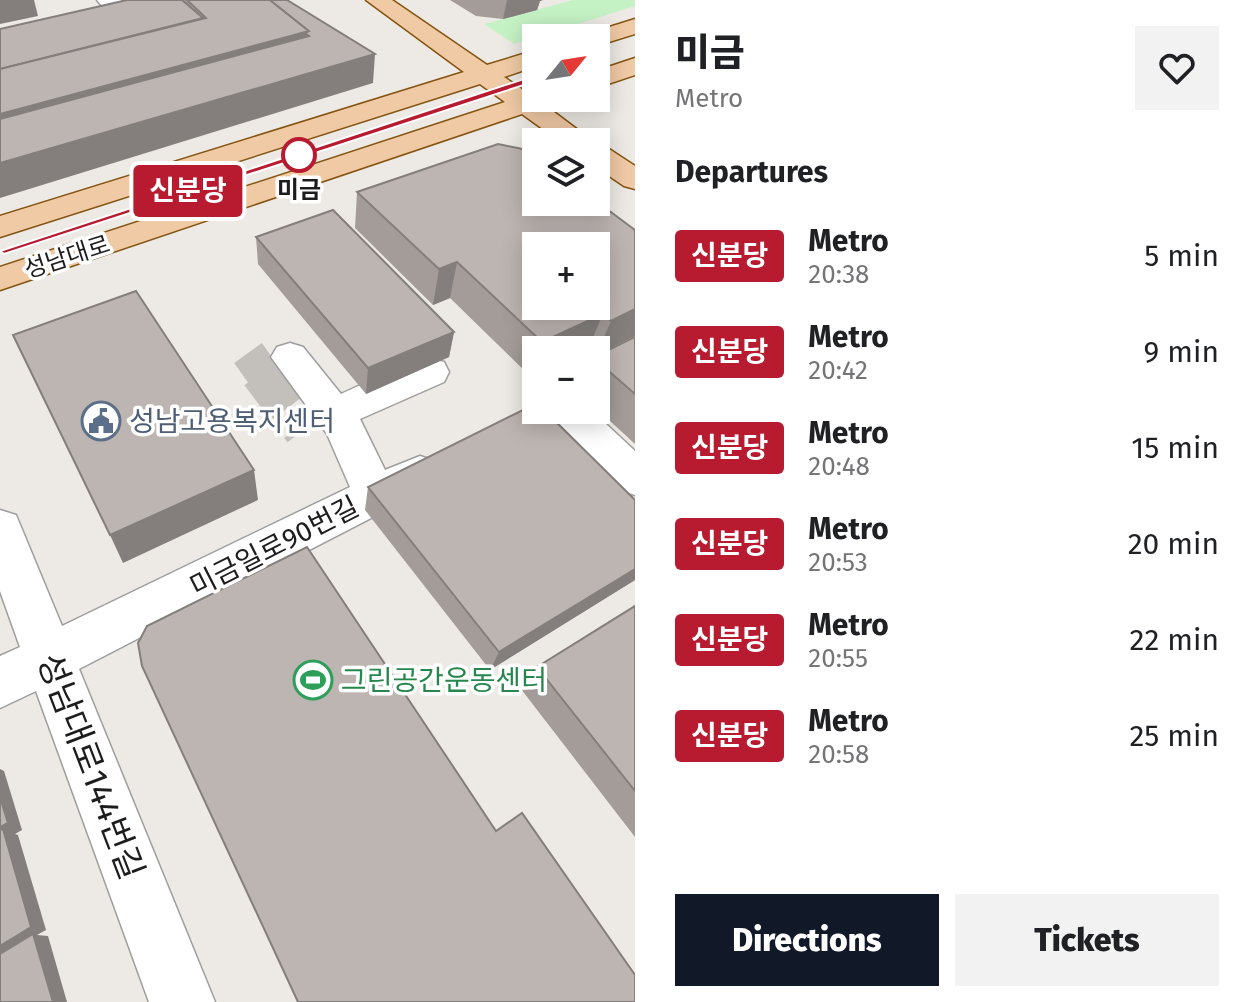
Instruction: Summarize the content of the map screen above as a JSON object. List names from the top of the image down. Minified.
{"streets":{"main road":["성남대로"],"street":["미금일로90번길","성남대로144번길"]},"crossings":[["미금일로90번길","성남대로144번길"]],"places":{"other":["미금"],"public building":["성남고용복지센터"],"sports":["그린공간운동센터"]},"lines":["metro line 신분당"],"north":"top right","page":{"on_map":"신분당","heading":[["미금","Metro"],"Departures"],"map_buttons":["+","−"],"list":[{"mark":"신분당","name":"Metro","note":"20:38","value":"5 min"},{"mark":"신분당","name":"Metro","note":"20:42","value":"9 min"},{"mark":"신분당","name":"Metro","note":"20:48","value":"15 min"},{"mark":"신분당","name":"Metro","note":"20:53","value":"20 min"},{"mark":"신분당","name":"Metro","note":"20:55","value":"22 min"},{"mark":"신분당","name":"Metro","note":"20:58","value":"25 min"}],"buttons":["Directions","Tickets"]}}
